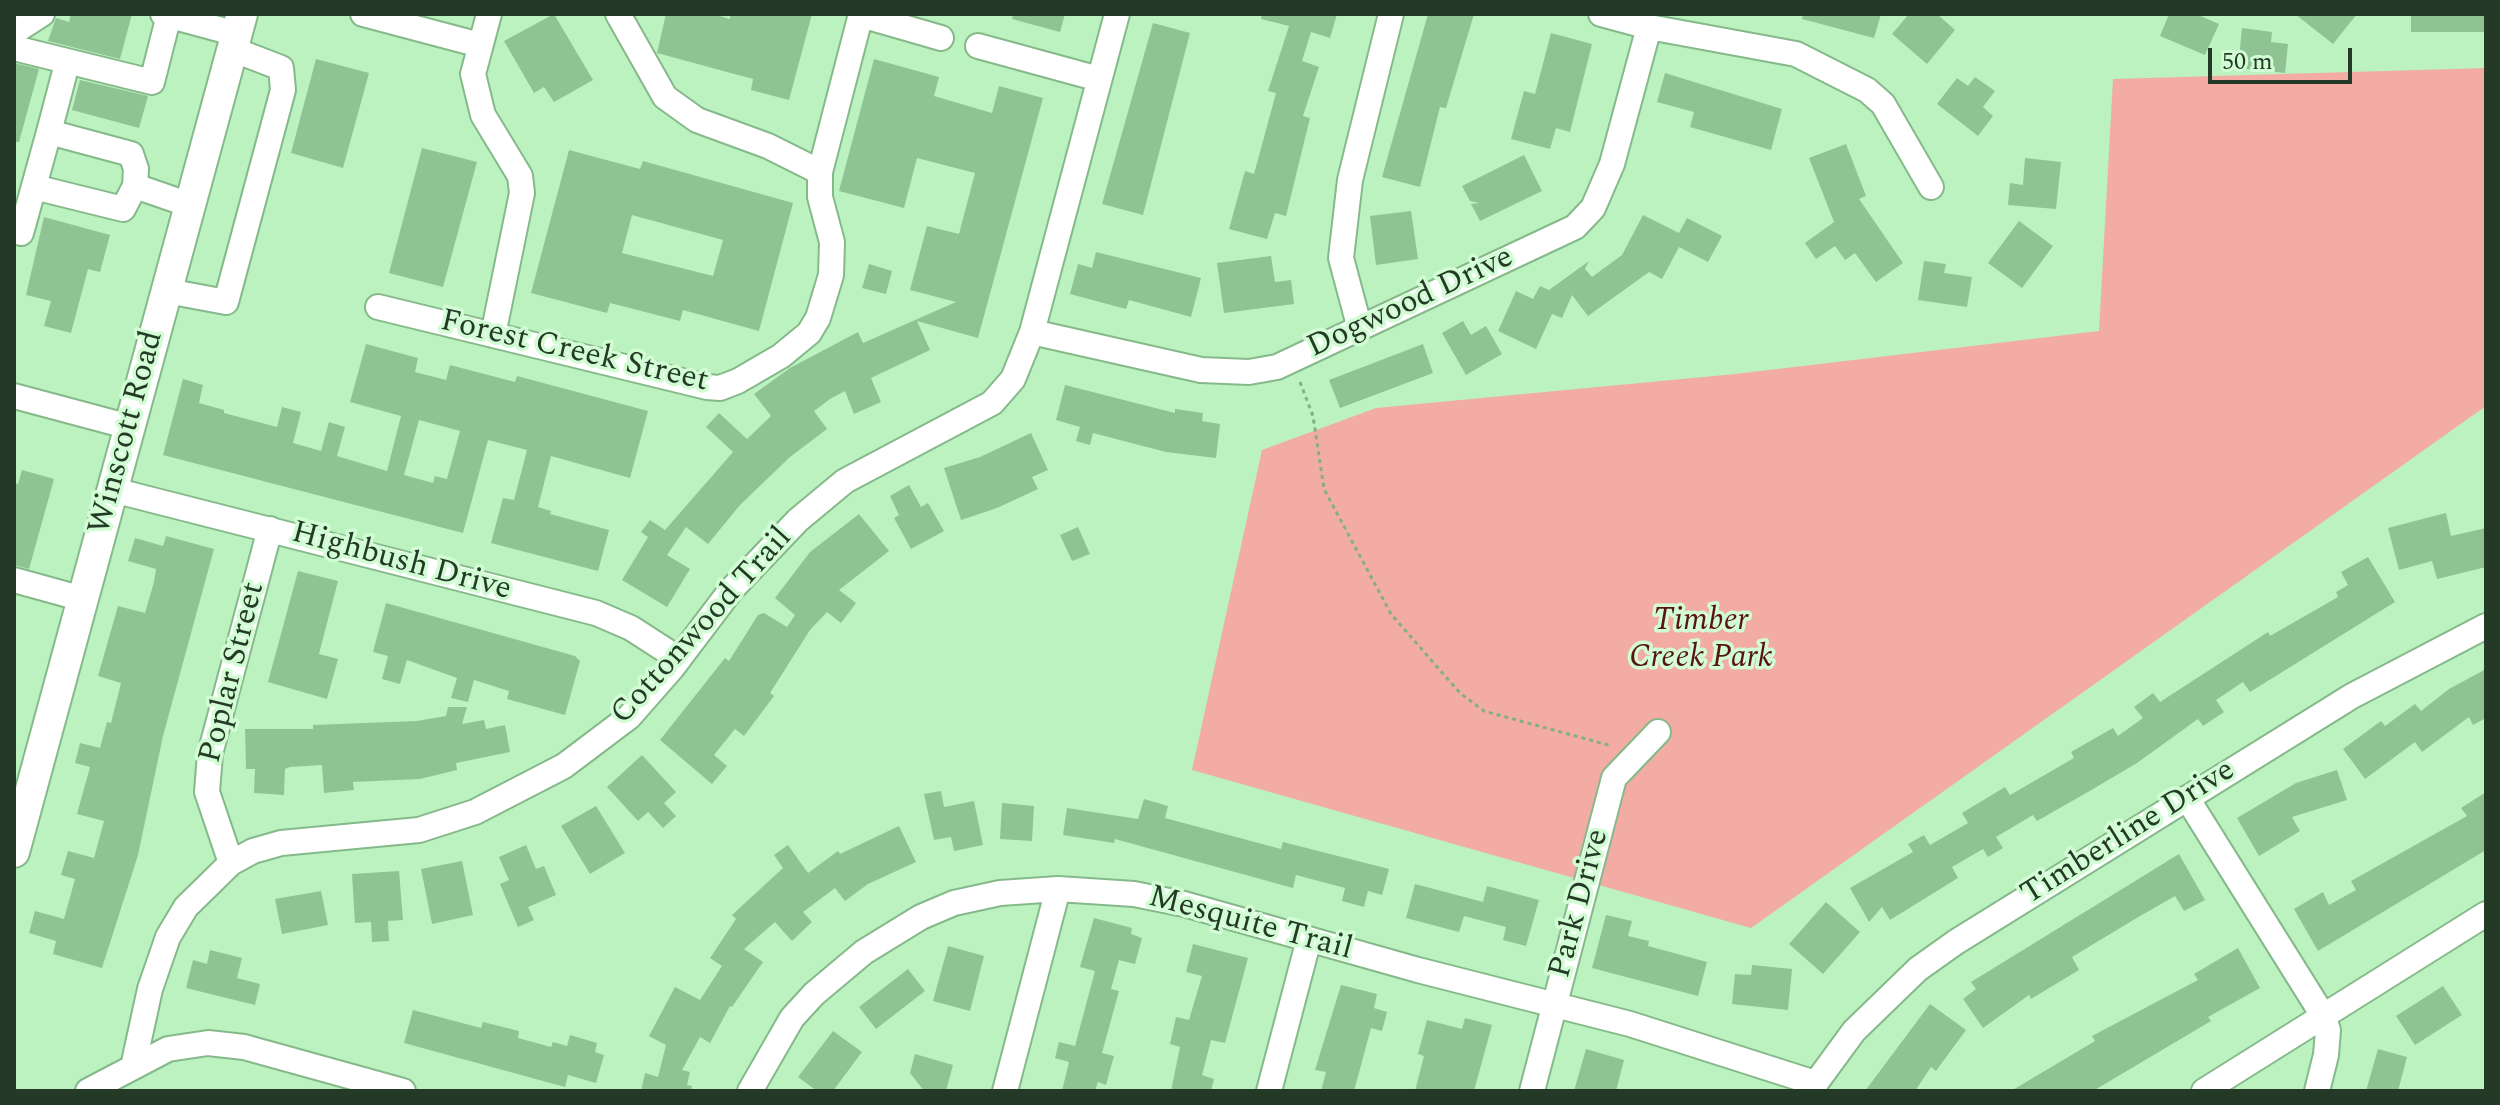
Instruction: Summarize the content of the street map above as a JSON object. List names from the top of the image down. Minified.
{"streets":{"main road":["Winscott Road"],"street":["Dogwood Drive","Forest Creek Street","Highbush Drive","Cottonwood Trail","Poplar Street","Timberline Drive","Park Drive","Mesquite Trail"]},"crossings":[["Dogwood Drive","Cottonwood Trail"],["Winscott Road","Highbush Drive"],["Highbush Drive","Cottonwood Trail"],["Highbush Drive","Poplar Street"],["Cottonwood Trail","Poplar Street"],["Timberline Drive","Mesquite Trail"],["Park Drive","Mesquite Trail"]],"parks":["Timber Creek Park"],"scale_bar":"50 m"}
